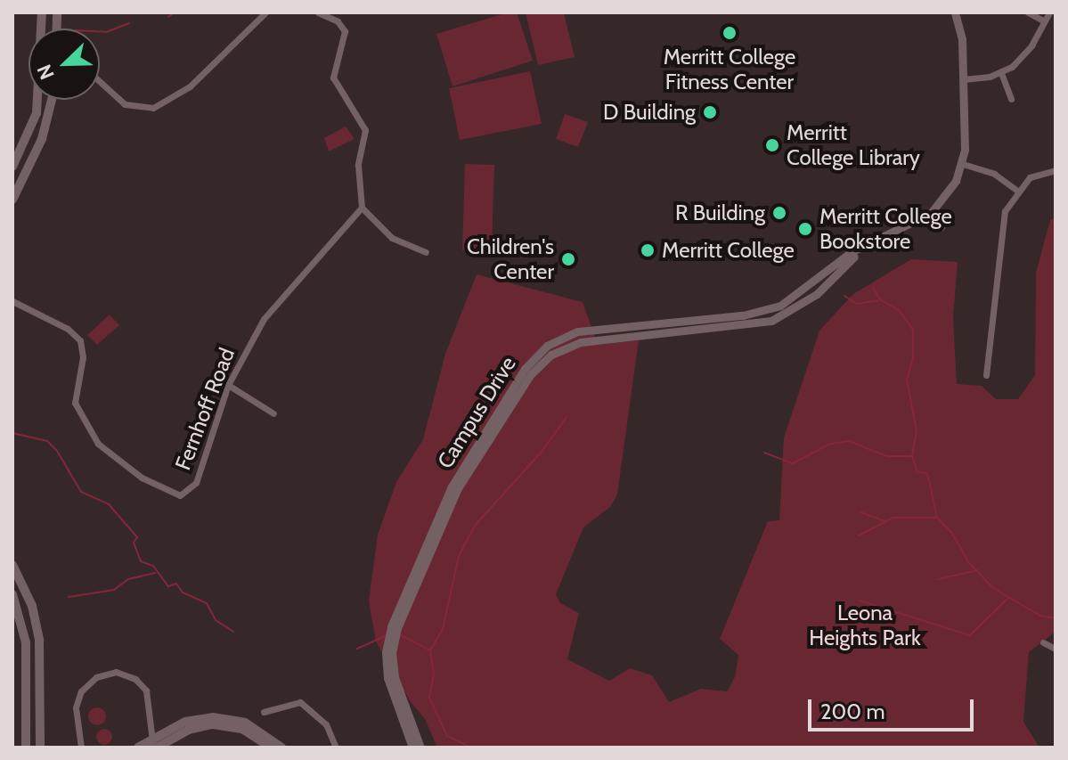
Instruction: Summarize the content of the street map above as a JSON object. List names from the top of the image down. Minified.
{"streets":{"street":["Fernhoff Road","Campus Drive"]},"parks":["Leona Heights Park"],"places":["Merritt College Fitness Center","D Building","Merritt College Library","R Building","Merritt College Bookstore","Merritt College","Children's Center"],"scale_bar":"200 m","north":"bottom left"}
